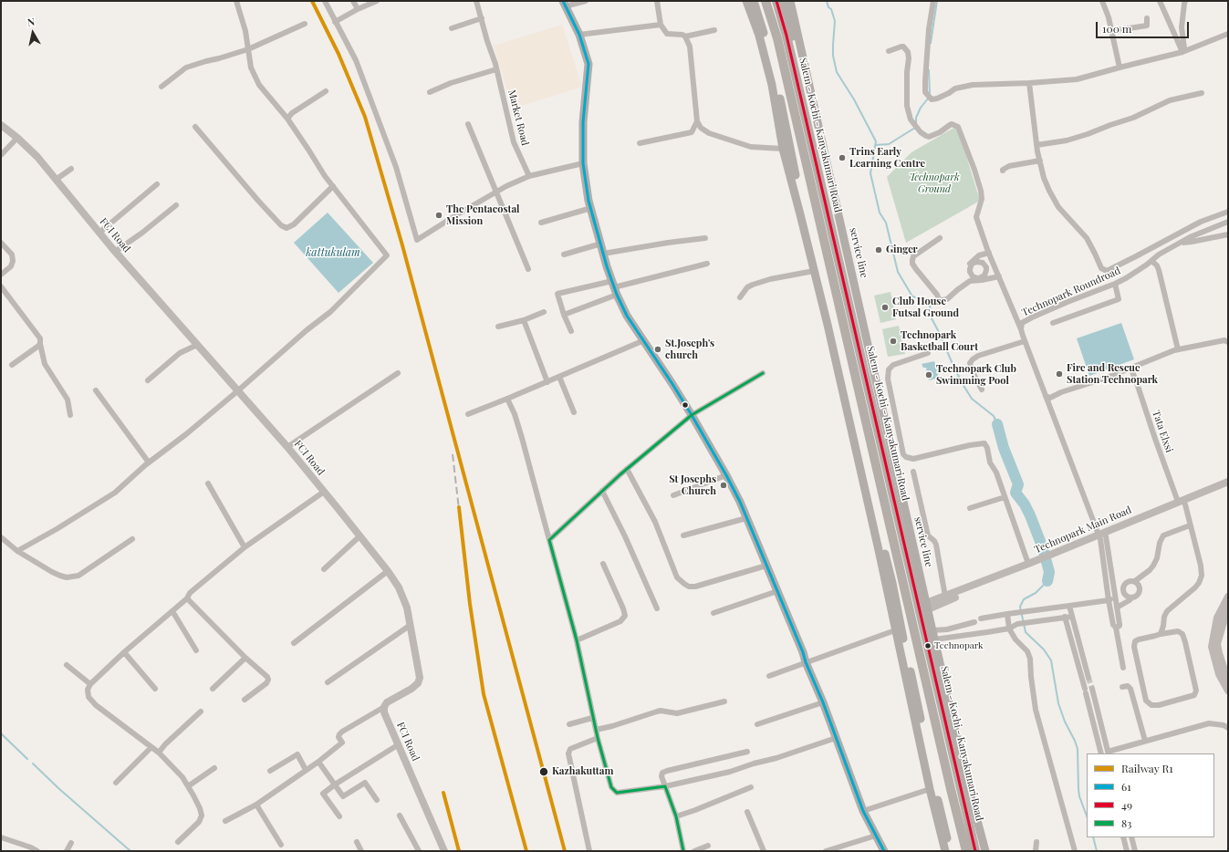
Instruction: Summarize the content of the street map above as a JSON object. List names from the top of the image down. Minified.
{"streets":{"highway":["Salem - Kochi - Kanyakumari Road"],"main road":["service line"],"street":["Market Road","FCI Road","Technopark Roundroad","Tata Elxsi","Technopark Main Road"]},"crossings":[["service line","Technopark Main Road"],["Technopark Roundroad","Technopark Main Road"],["Tata Elxsi","Technopark Main Road"]],"water":["kattukulam"],"parks":["Technopark Ground"],"places":["Trins Early Learning Centre","The Pentacostal Mission","Ginger","Club House Futsal Ground","Technopark Basketball Court","St.Joseph's church","Fire and Rescue Station Technopark","Technopark Club Swimming Pool","St Josephs Church","Technopark","Kazhakuttam"],"lines":["rail line R1","transit line 61","transit line 49","transit line 83"],"legend":["Railway R1","61","49","83"],"scale_bar":"100 m","north":"top"}
